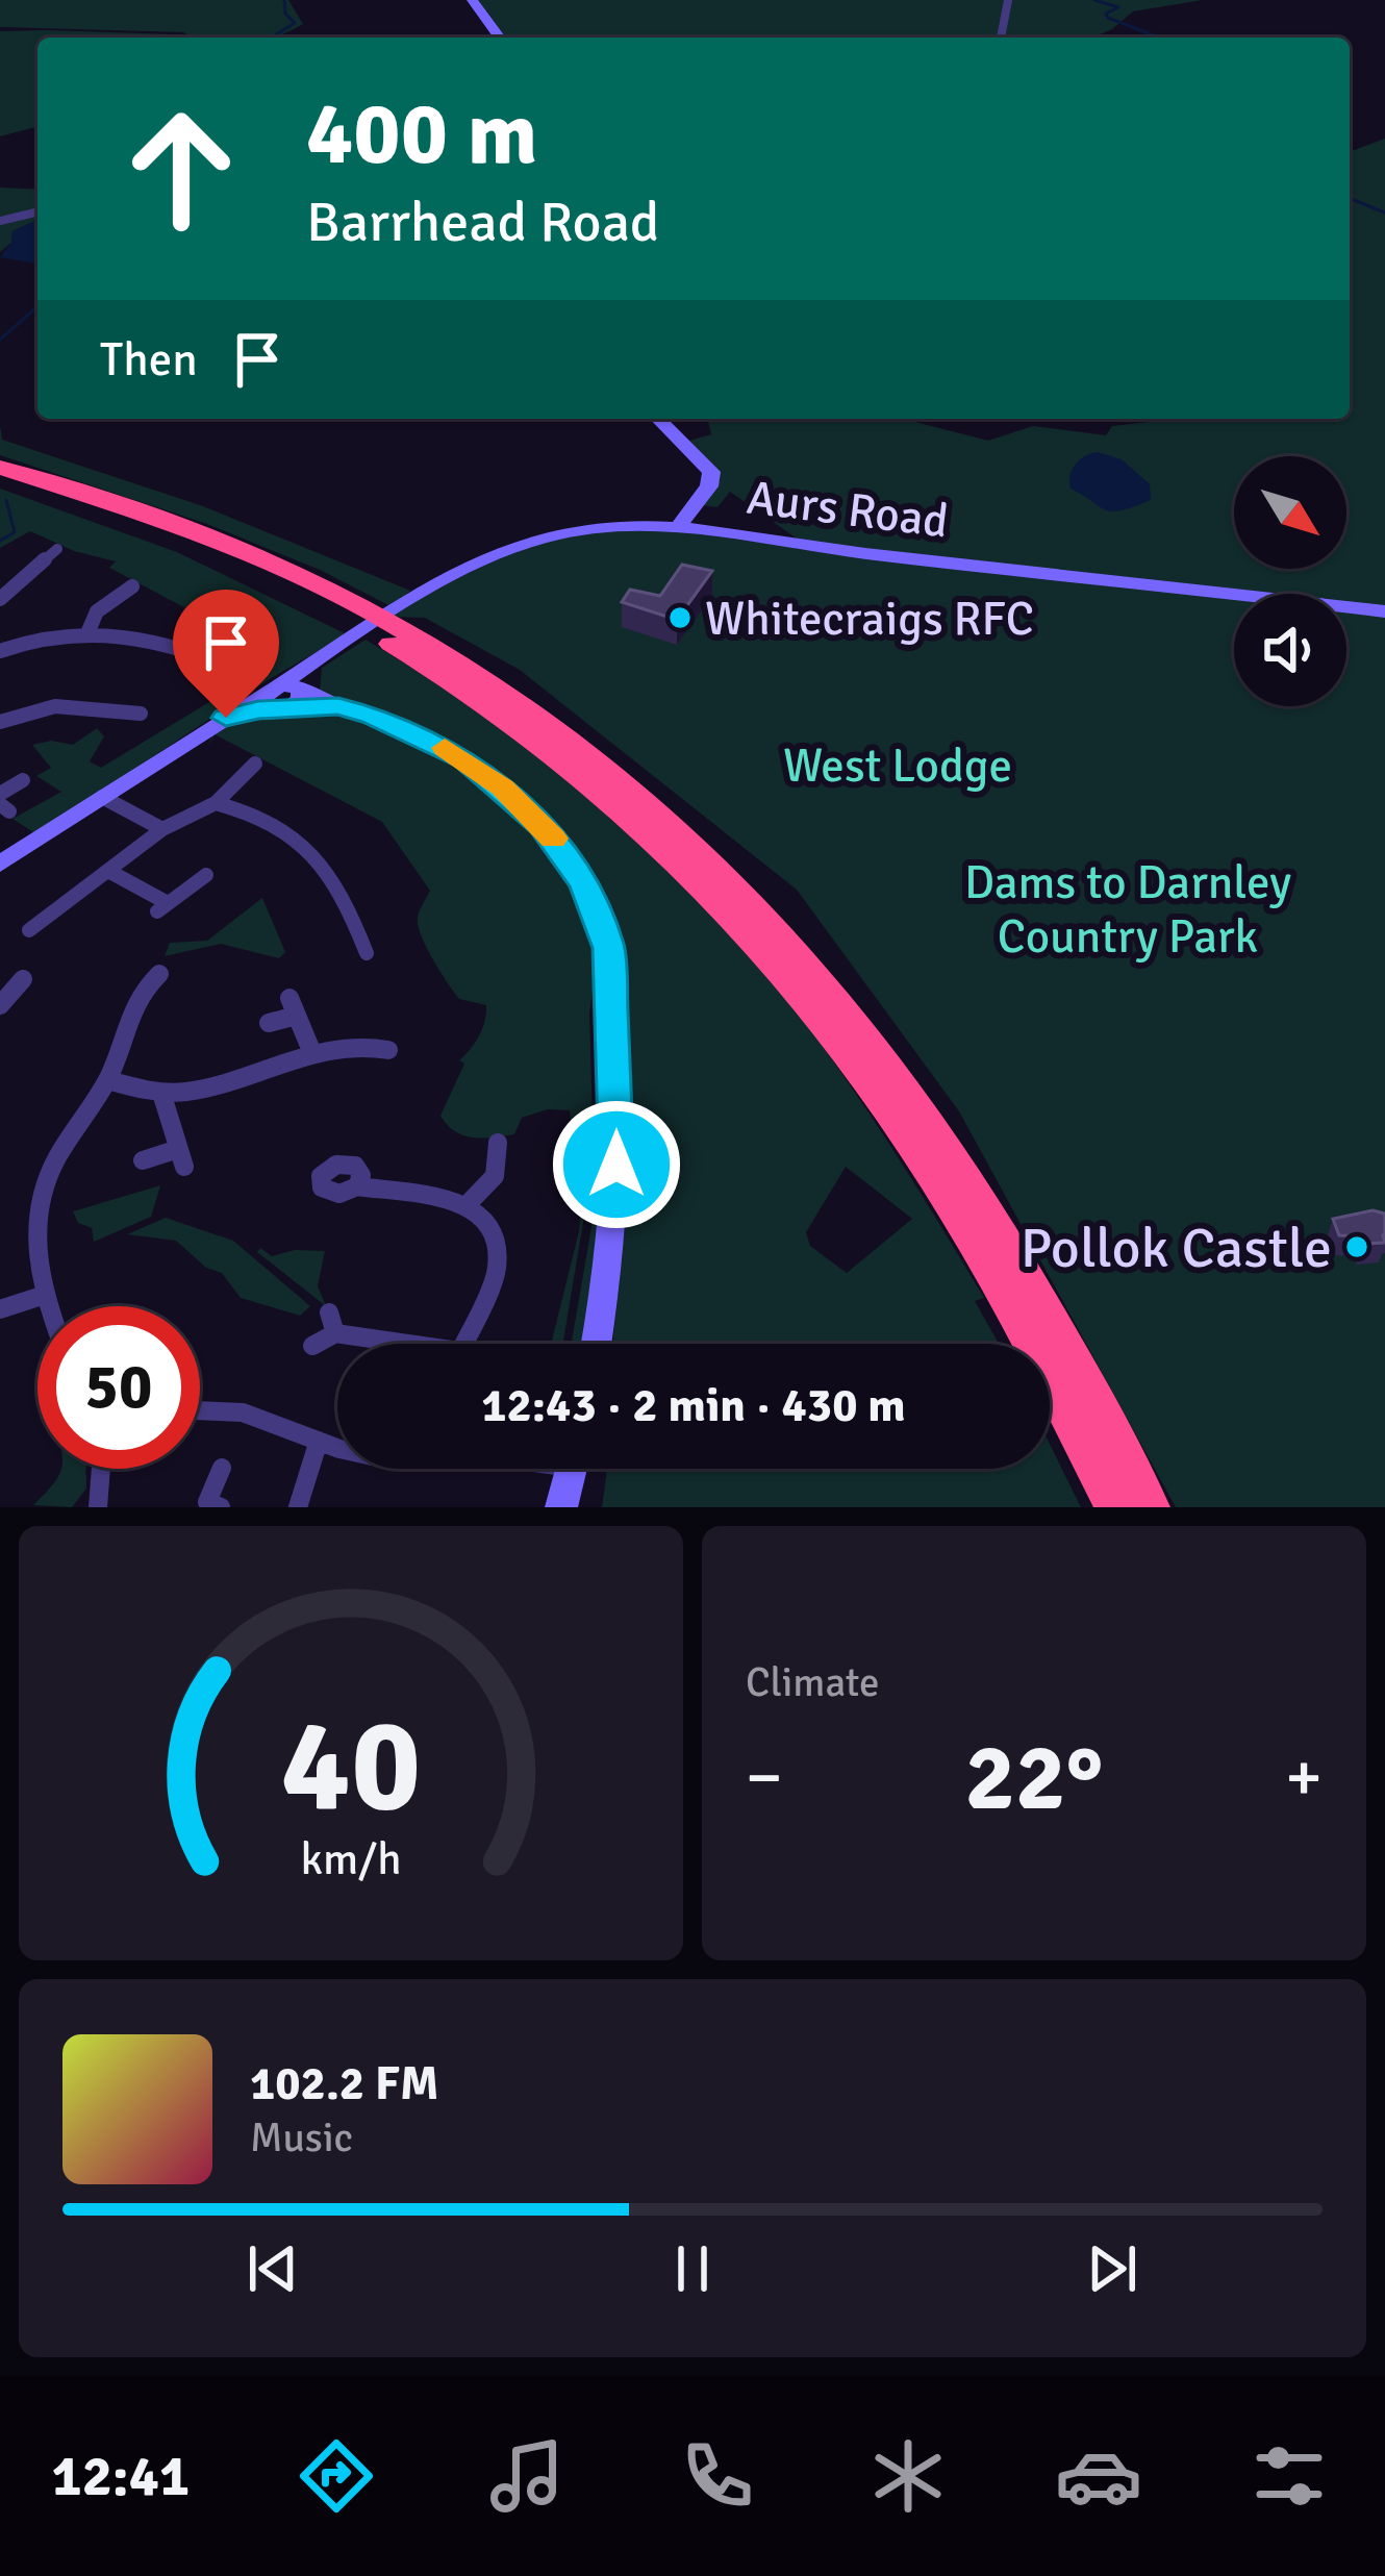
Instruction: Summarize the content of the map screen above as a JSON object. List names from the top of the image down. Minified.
{"streets":{"main road":["Aurs Road"]},"parks":["West Lodge","Dams to Darnley Country Park"],"places":["Whitecraigs RFC","Pollok Castle"],"north":"bottom right","page":{"turn":["400 m","Barrhead Road"],"then":"Then","limit":"50","trip":"12:43 · 2 min · 430 m","tile":"Climate","heat":["−","22°","+"],"song":["102.2 FM","Music"],"tabs":"12:41","gauge":["40","km/h"]}}
